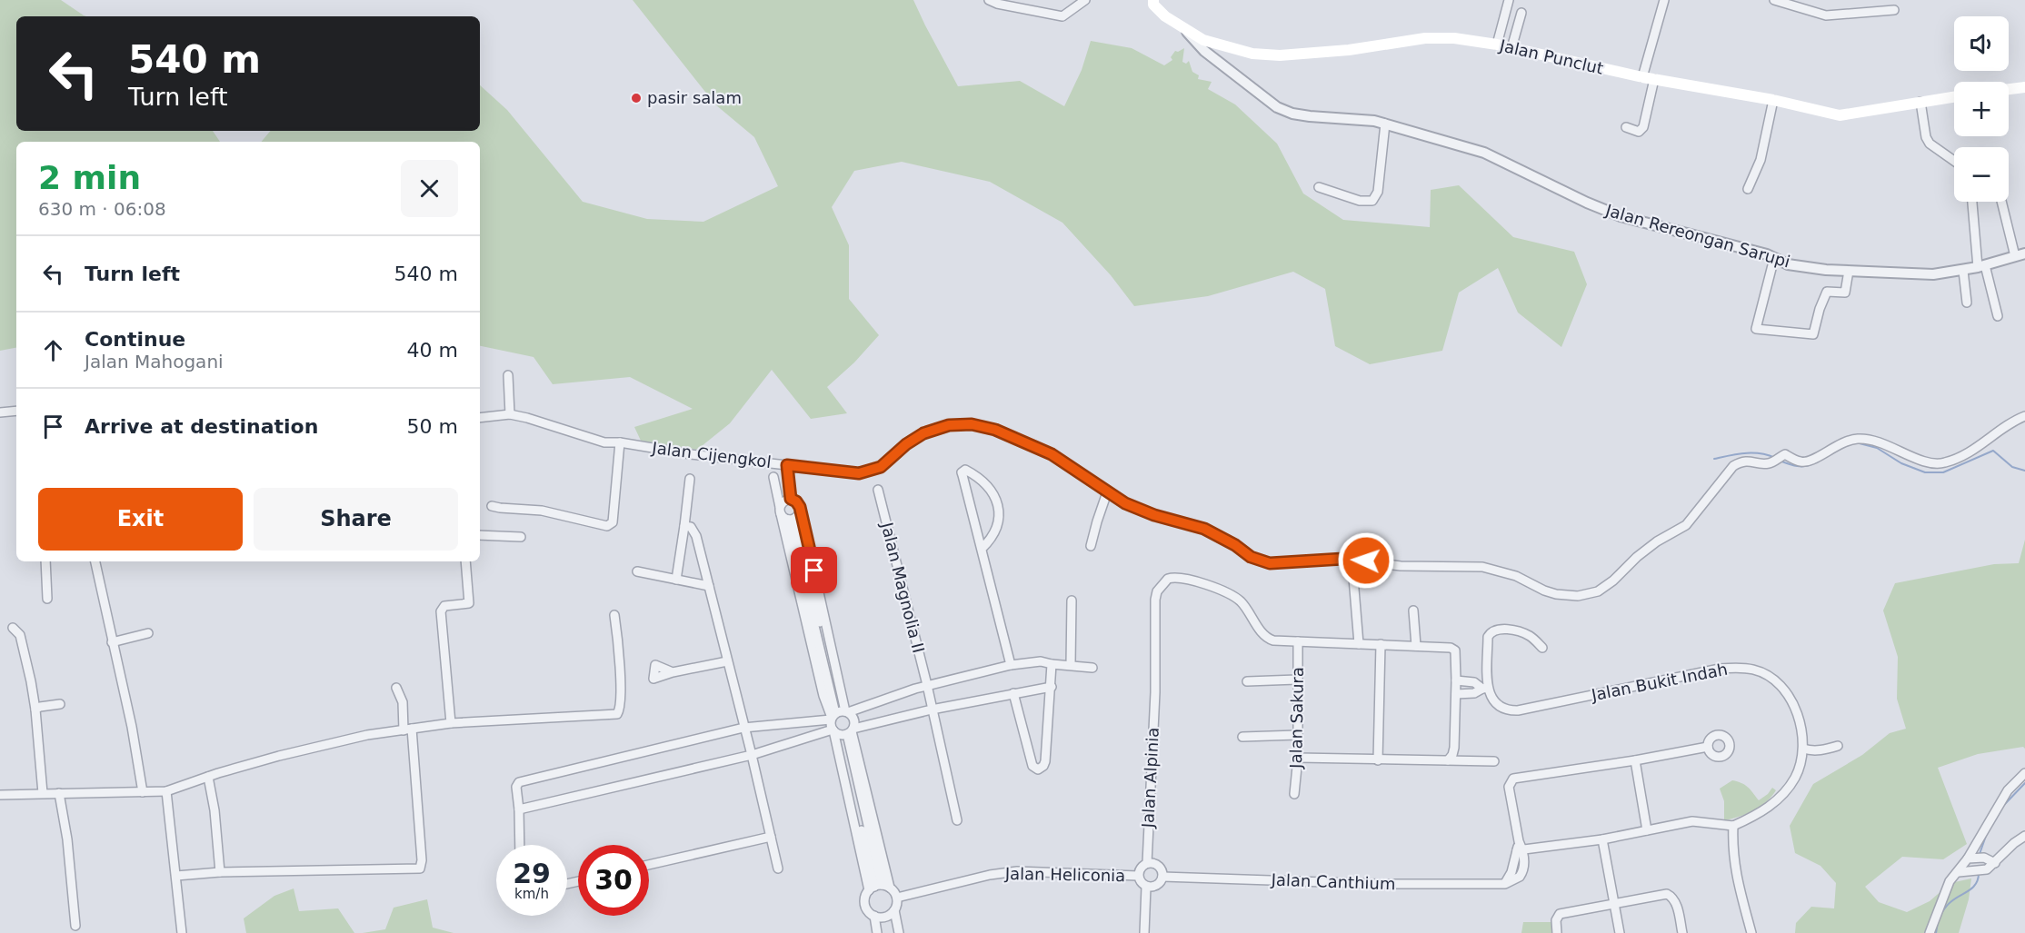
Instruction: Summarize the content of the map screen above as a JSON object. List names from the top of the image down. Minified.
{"streets":{"main road":["Jalan Punclut"],"street":["Jalan Rereongan Sarupi","Jalan Cijengkol","Jalan Magnolia II","Jalan Bukit Indah","Jalan Sakura","Jalan Alpinia","Jalan Heliconia","Jalan Canthium"]},"crossings":[["Jalan Punclut","Jalan Rereongan Sarupi"],["Jalan Sakura","Jalan Alpinia"],["Jalan Alpinia","Jalan Heliconia"],["Jalan Alpinia","Jalan Canthium"],["Jalan Heliconia","Jalan Canthium"]],"places":["pasir salam"],"page":{"map_buttons":["+","−"],"turn":["540 m","Turn left"],"heading":["2 min","630 m · 06:08"],"list":[{"name":"Turn left","value":"540 m"},{"name":"Continue","note":"Jalan Mahogani","value":"40 m"},{"name":"Arrive at destination","value":"50 m"}],"buttons":["Exit","Share"],"speed":"29 km/h","limit":"30"}}
